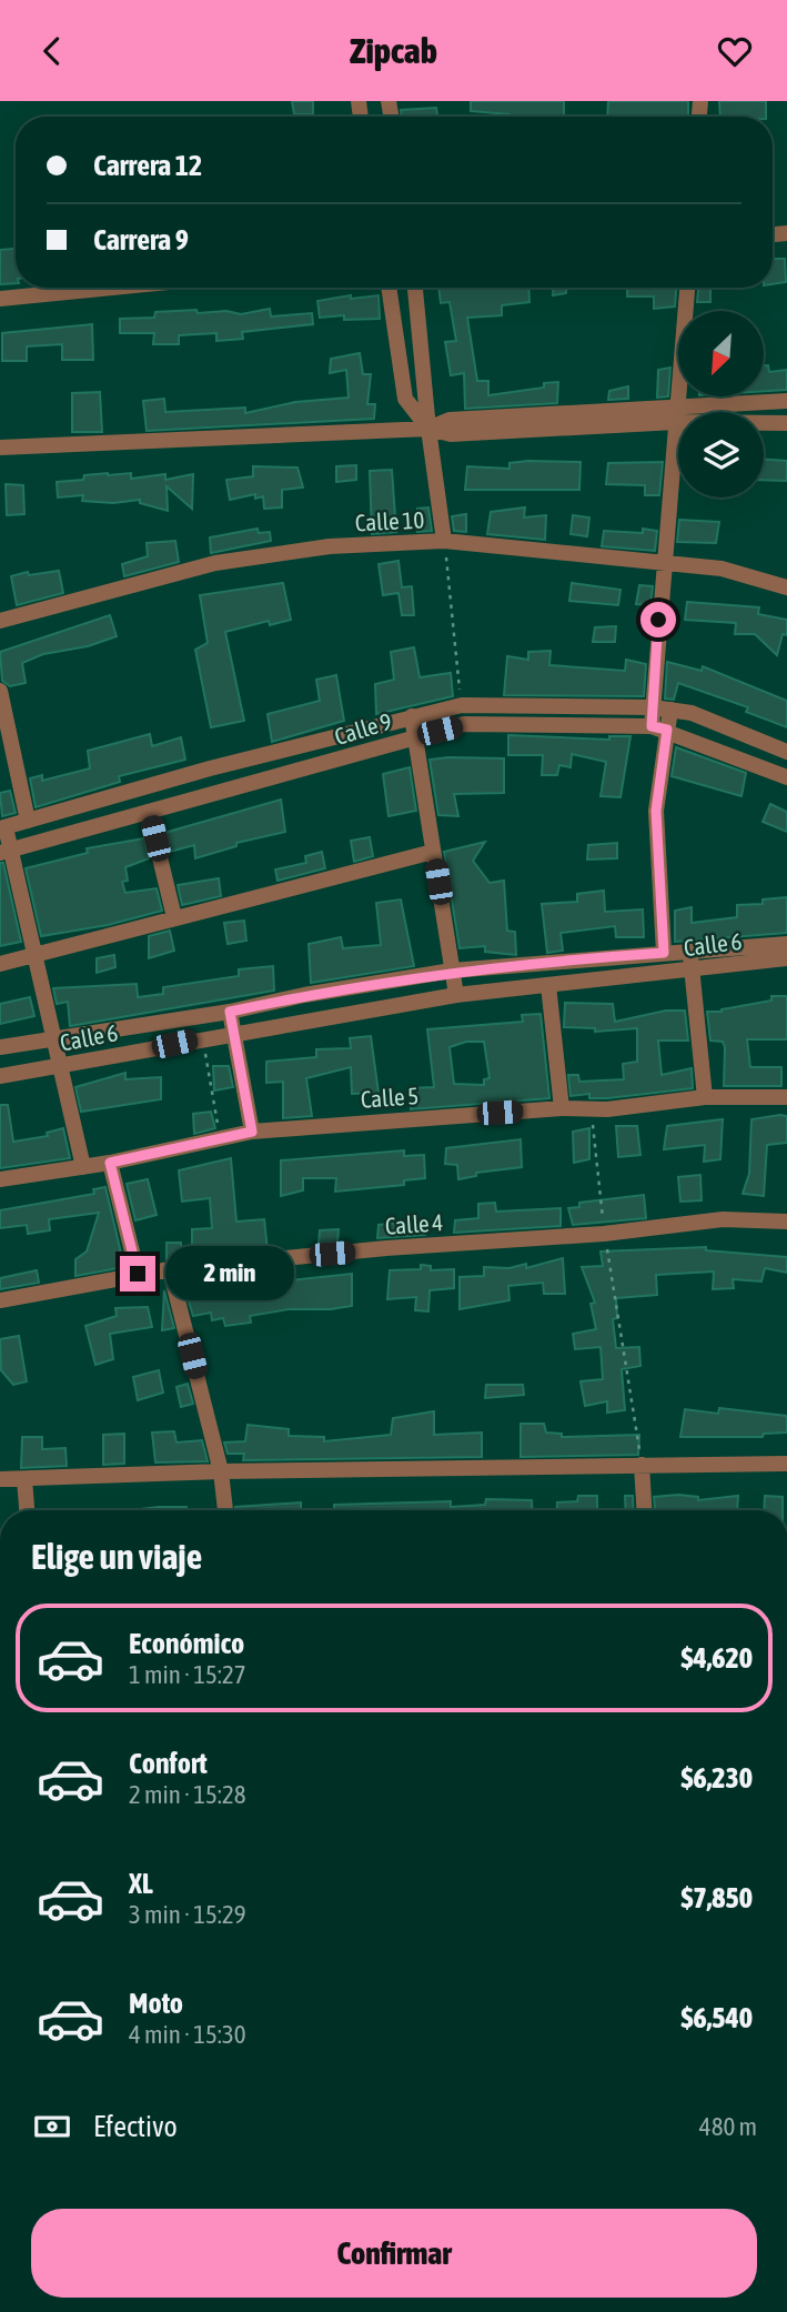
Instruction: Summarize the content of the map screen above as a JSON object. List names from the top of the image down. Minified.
{"streets":{"street":["Calle 10","Calle 9","Calle 6","Calle 5","Calle 4"]},"north":"bottom left","page":{"header":"Zipcab","banner":["Carrera 12","Carrera 9"],"bubble":"2 min","heading":"Elige un viaje","list":[{"name":"Económico","note":"1 min · 15:27","value":"$4,620"},{"name":"Confort","note":"2 min · 15:28","value":"$6,230"},{"name":"XL","note":"3 min · 15:29","value":"$7,850"},{"name":"Moto","note":"4 min · 15:30","value":"$6,540"}],"pay":["Efectivo","480 m"],"buttons":"Confirmar"}}
